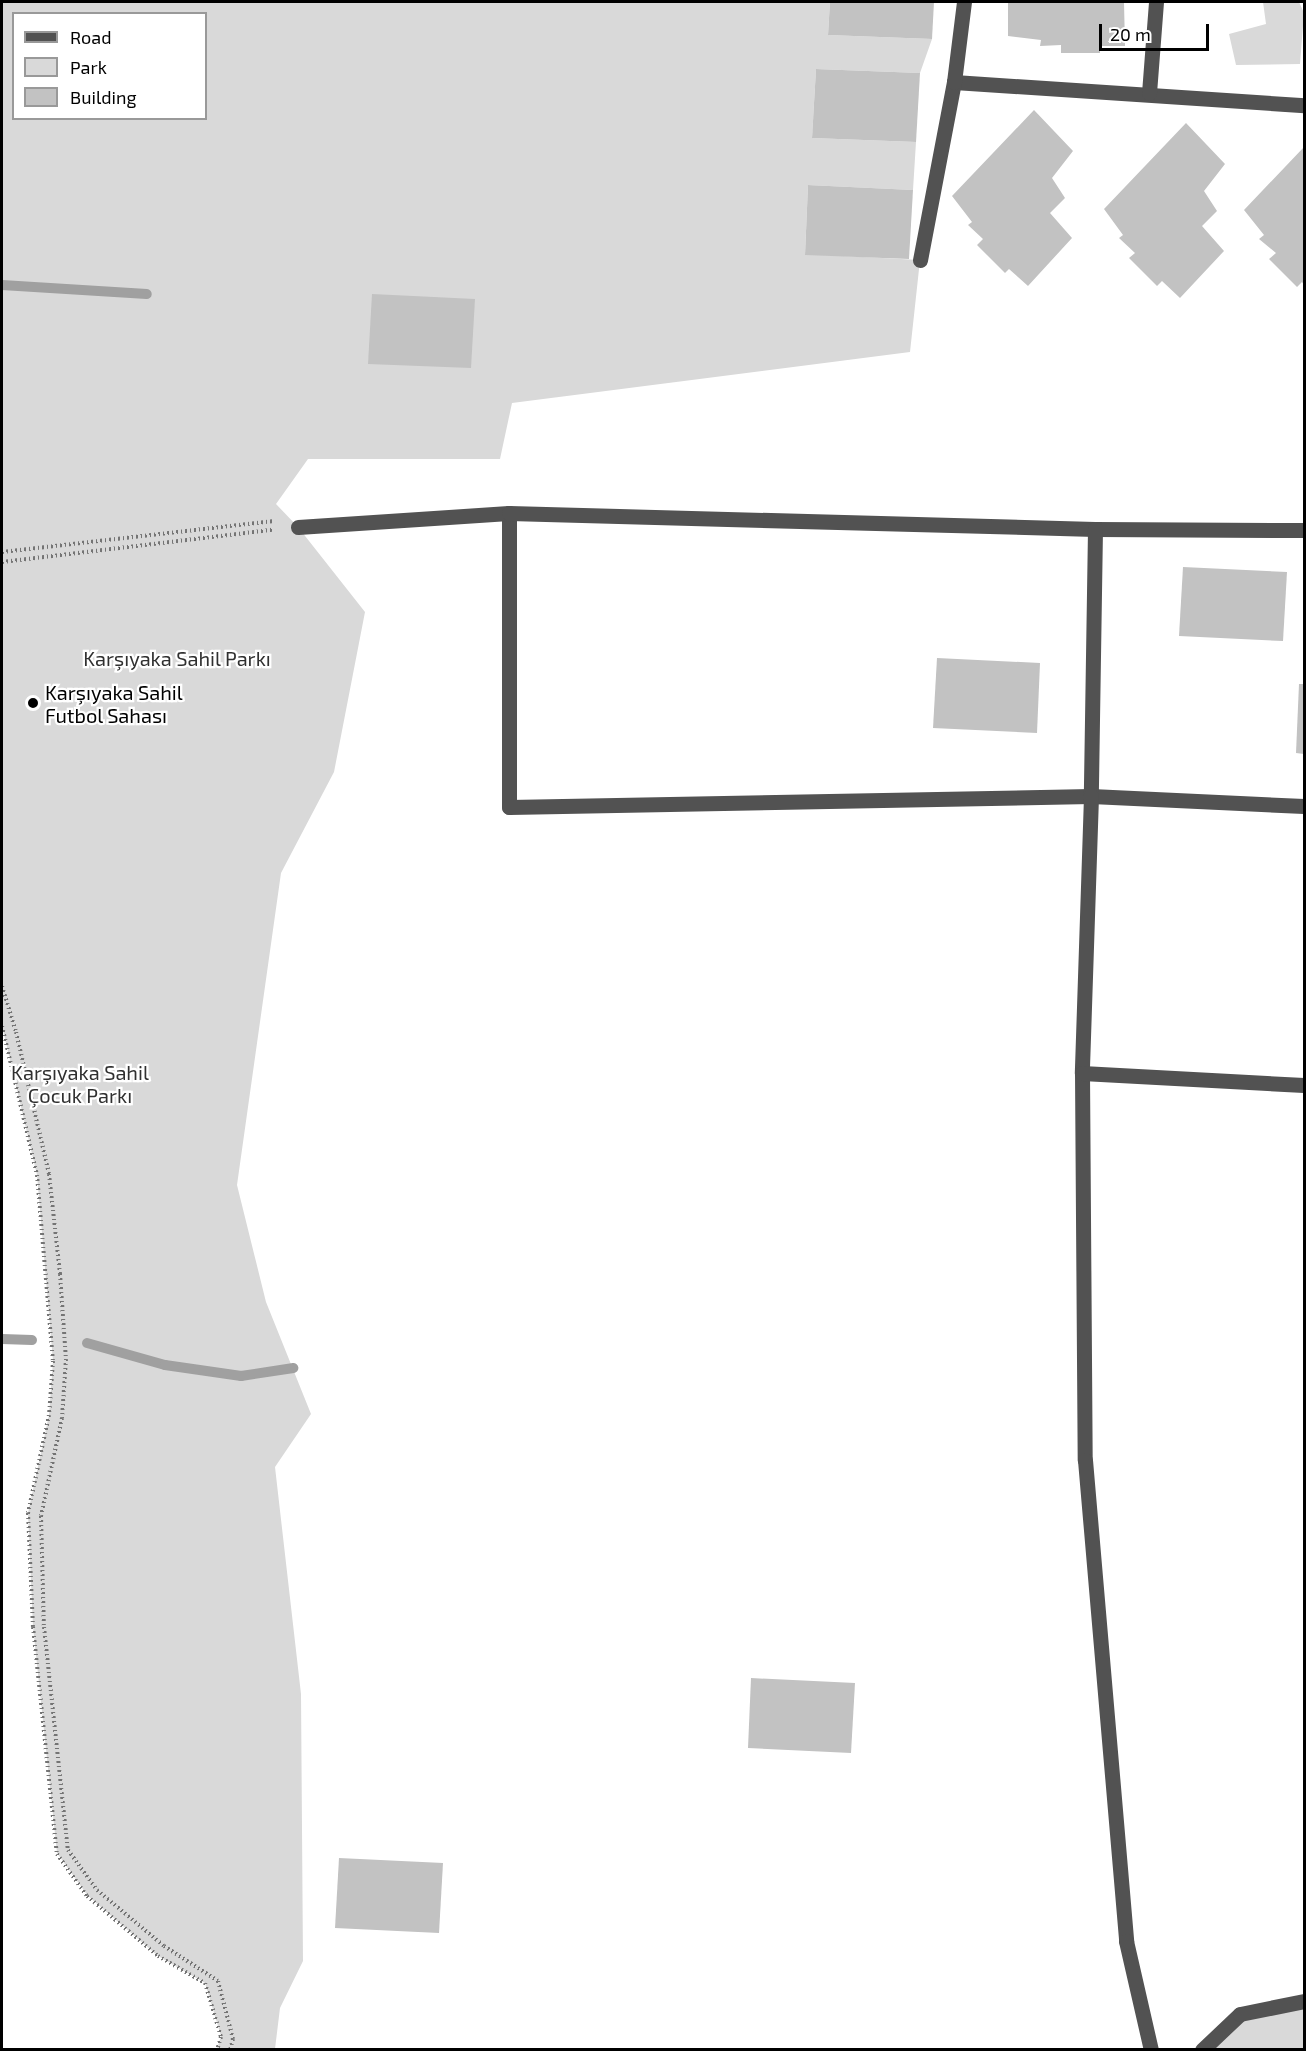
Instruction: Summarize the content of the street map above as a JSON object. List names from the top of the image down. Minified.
{"parks":["Karşıyaka Sahil Parkı","Karşıyaka Sahil Çocuk Parkı"],"places":["Karşıyaka Sahil Futbol Sahası"],"legend":["Road","Park","Building"],"scale_bar":"20 m"}
